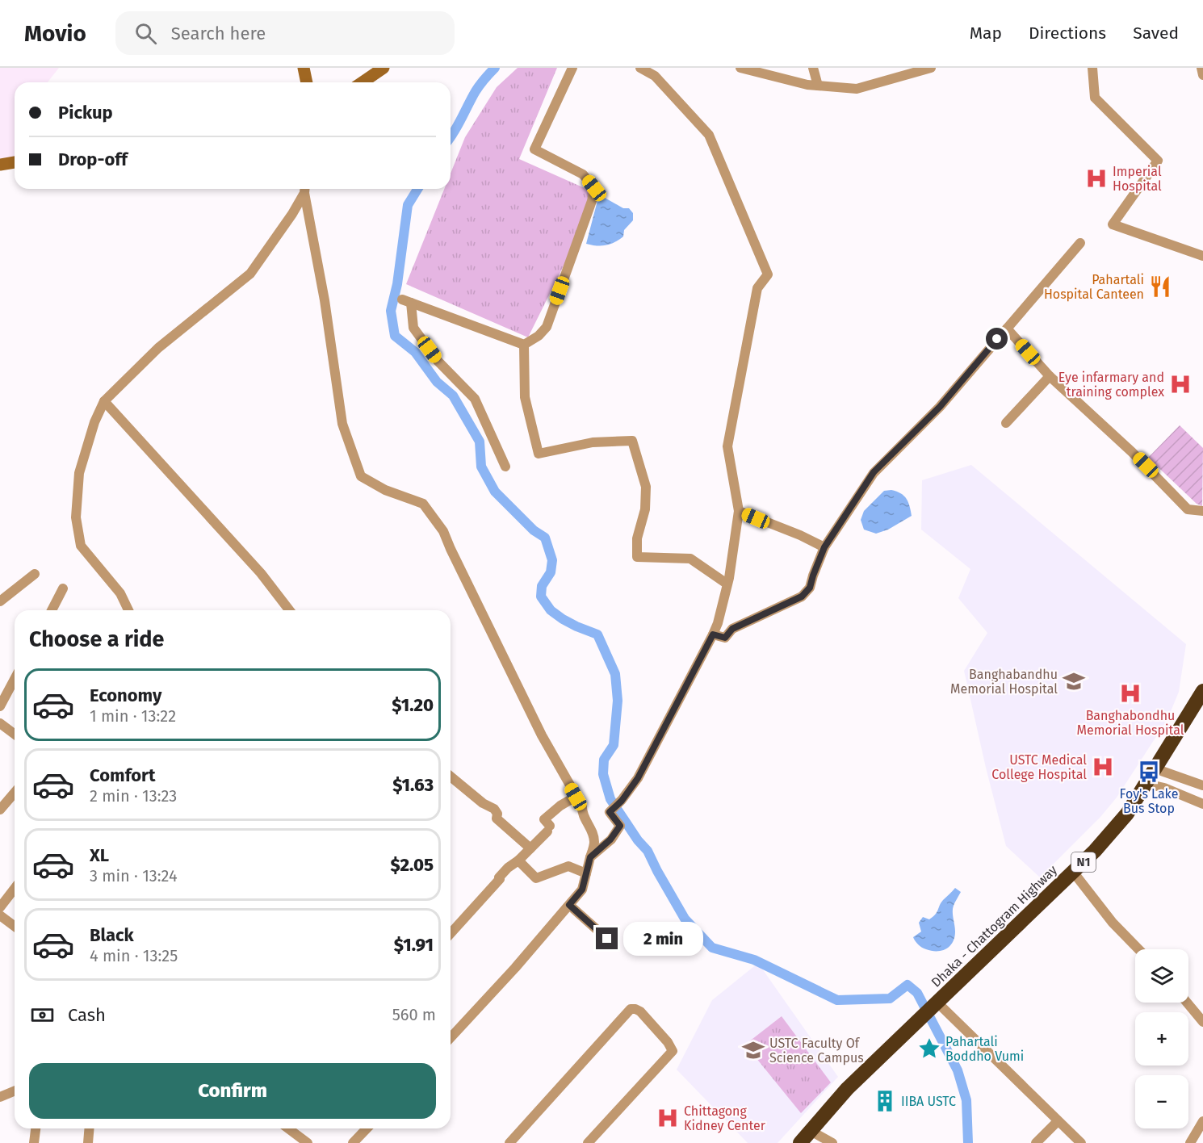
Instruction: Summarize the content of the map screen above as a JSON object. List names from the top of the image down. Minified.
{"streets":{"highway":["N1","Dhaka - Chattogram Highway"]},"places":{"hospital":["Imperial Hospital","Eye infarmary and training complex","Banghabondhu Memorial Hospital","USTC Medical College Hospital","Chittagong Kidney Center"],"restaurant":["Pahartali Hospital Canteen"],"school or university":["Banghabandhu Memorial Hospital","USTC Faculty Of Science Campus"],"bus stop":["Foy's Lake Bus Stop"],"place":["Pahartali Boddho Vumi"],"building":["IIBA USTC"]},"page":{"header":"Movio","search":"Search here","nav":["Map","Directions","Saved"],"banner":["Pickup","Drop-off"],"heading":"Choose a ride","list":[{"name":"Economy","note":"1 min · 13:22","value":"$1.20"},{"name":"Comfort","note":"2 min · 13:23","value":"$1.63"},{"name":"XL","note":"3 min · 13:24","value":"$2.05"},{"name":"Black","note":"4 min · 13:25","value":"$1.91"}],"bubble":"2 min","map_buttons":["+","−"],"pay":["Cash","560 m"],"buttons":"Confirm"}}
